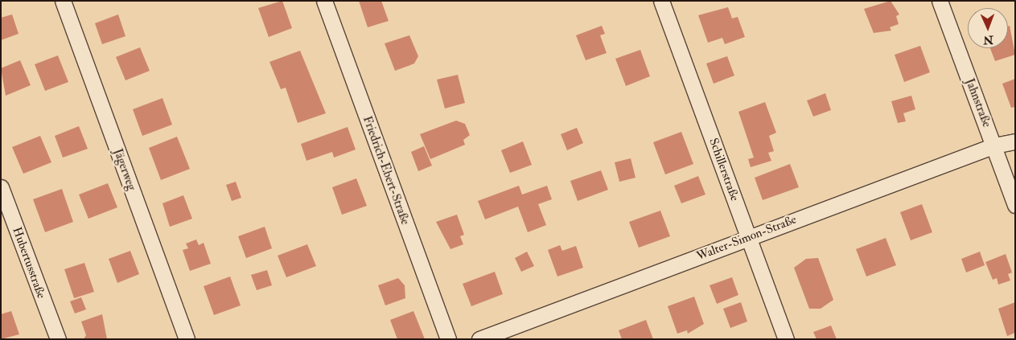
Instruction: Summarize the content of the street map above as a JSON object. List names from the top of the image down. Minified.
{"streets":{"street":["Jahnstraße","Jägerweg","Schillerstraße","Friedrich-Ebert-Straße","Walter-Simon-Straße","Hubertusstraße"]},"crossings":[["Jahnstraße","Walter-Simon-Straße"],["Schillerstraße","Walter-Simon-Straße"]],"north":"bottom"}
